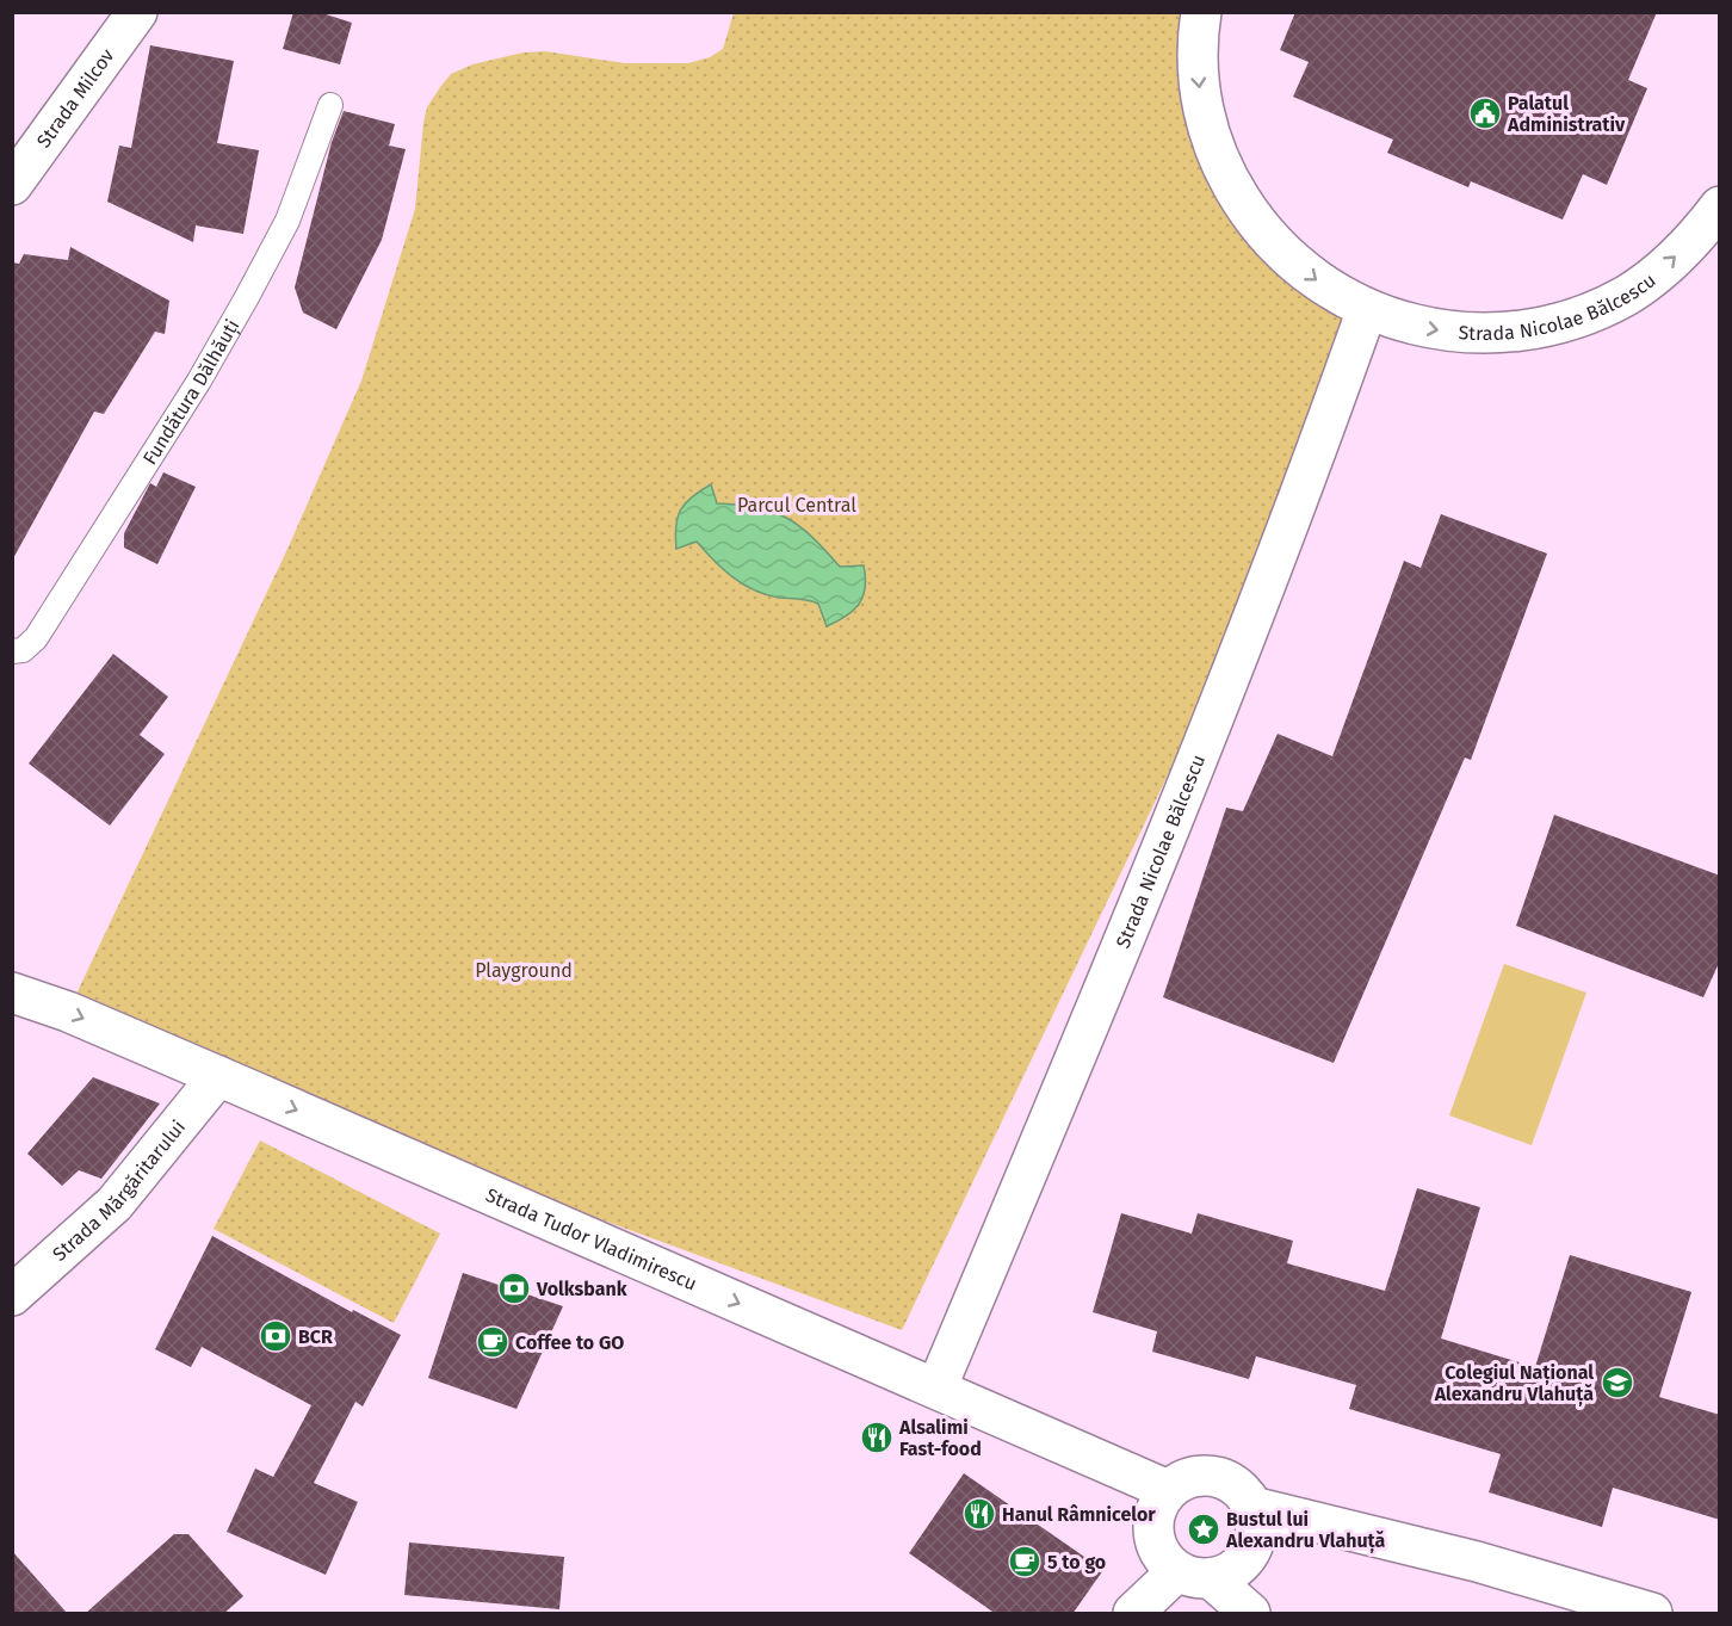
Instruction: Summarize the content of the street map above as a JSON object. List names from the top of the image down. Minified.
{"streets":{"street":["Strada Milcov","Strada Nicolae Bălcescu","Strada Mărgăritarului","Strada Tudor Vladimirescu"],"lane":["Fundătura Dălhăuți"]},"crossings":[["Strada Nicolae Bălcescu","Strada Tudor Vladimirescu"],["Strada Mărgăritarului","Strada Tudor Vladimirescu"]],"one_way":["Strada Tudor Vladimirescu"],"parks":["Parcul Central","Playground"],"places":{"public building":["Palatul Administrativ"],"bank":["Volksbank","BCR"],"cafe":["Coffee to GO","5 to go"],"school or university":["Colegiul Național Alexandru Vlahuță"],"restaurant":["Alsalimi Fast-food","Hanul Râmnicelor"],"place":["Bustul lui Alexandru Vlahuță"]}}
